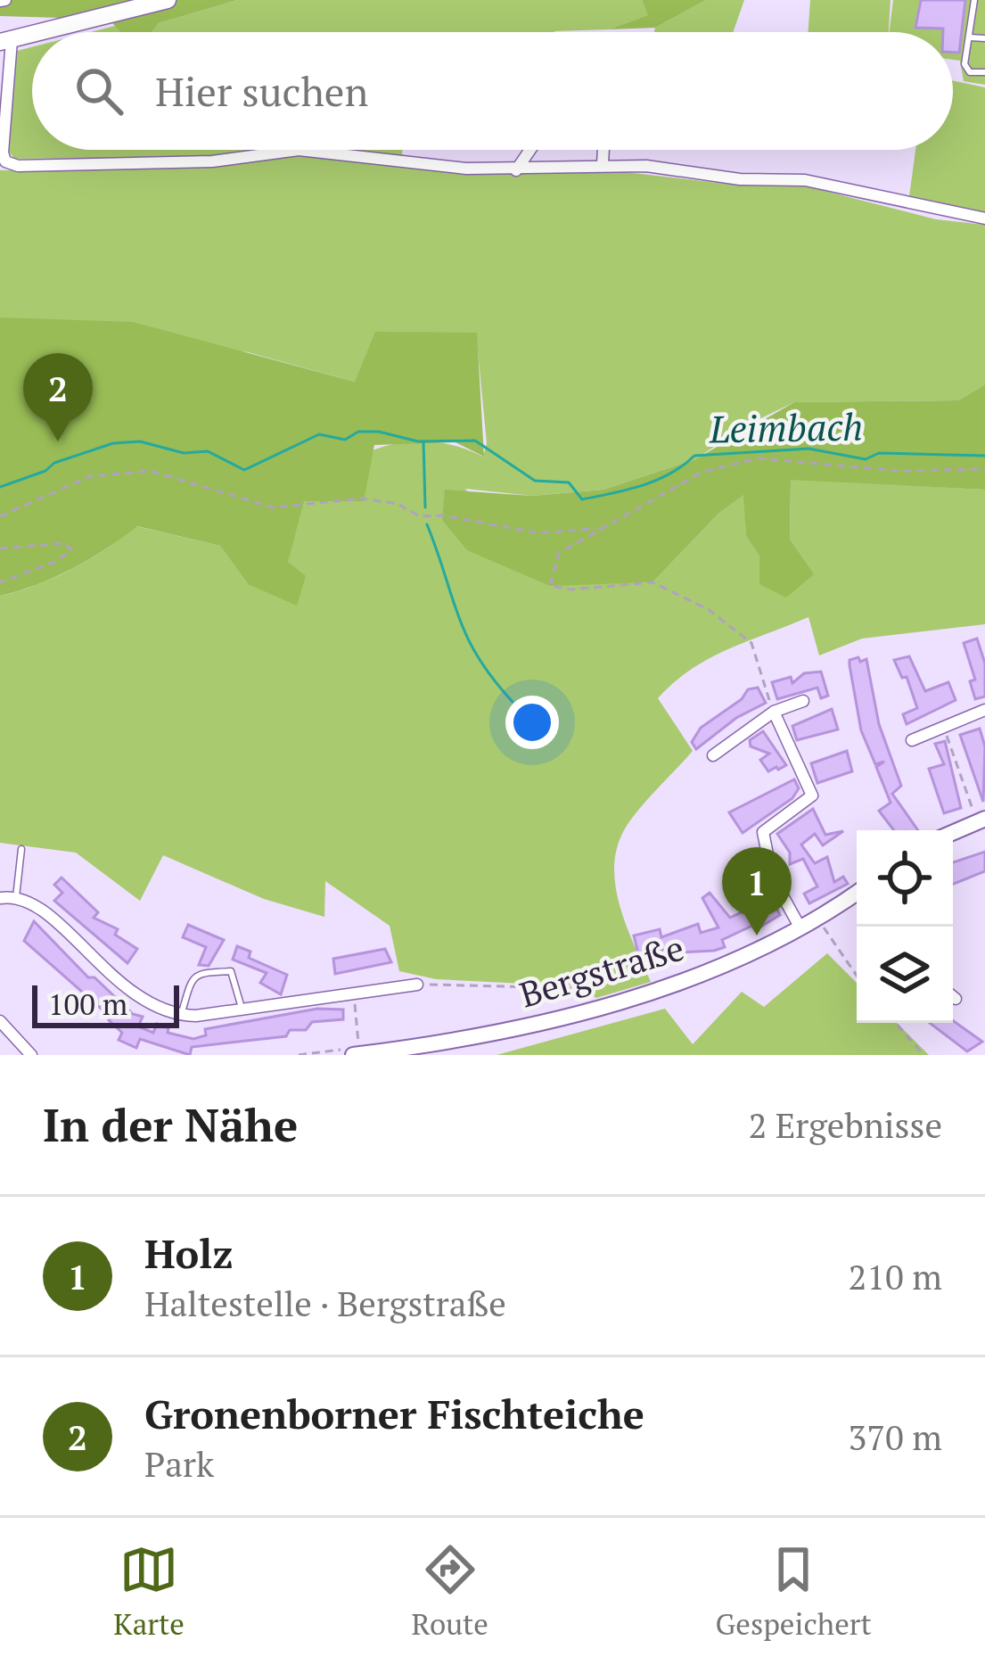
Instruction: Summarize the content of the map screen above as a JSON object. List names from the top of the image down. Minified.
{"streets":{"street":["Bergstraße"]},"water":["Leimbach"],"scale_bar":"100 m","page":{"search":"Hier suchen","pins":["2","1"],"scale":"100 m","heading":["In der Nähe","2 Ergebnisse"],"list":[{"mark":"1","name":"Holz","note":"Haltestelle · Bergstraße","value":"210 m"},{"mark":"2","name":"Gronenborner Fischteiche","note":"Park","value":"370 m"}],"nav":["Karte","Route","Gespeichert"]}}
